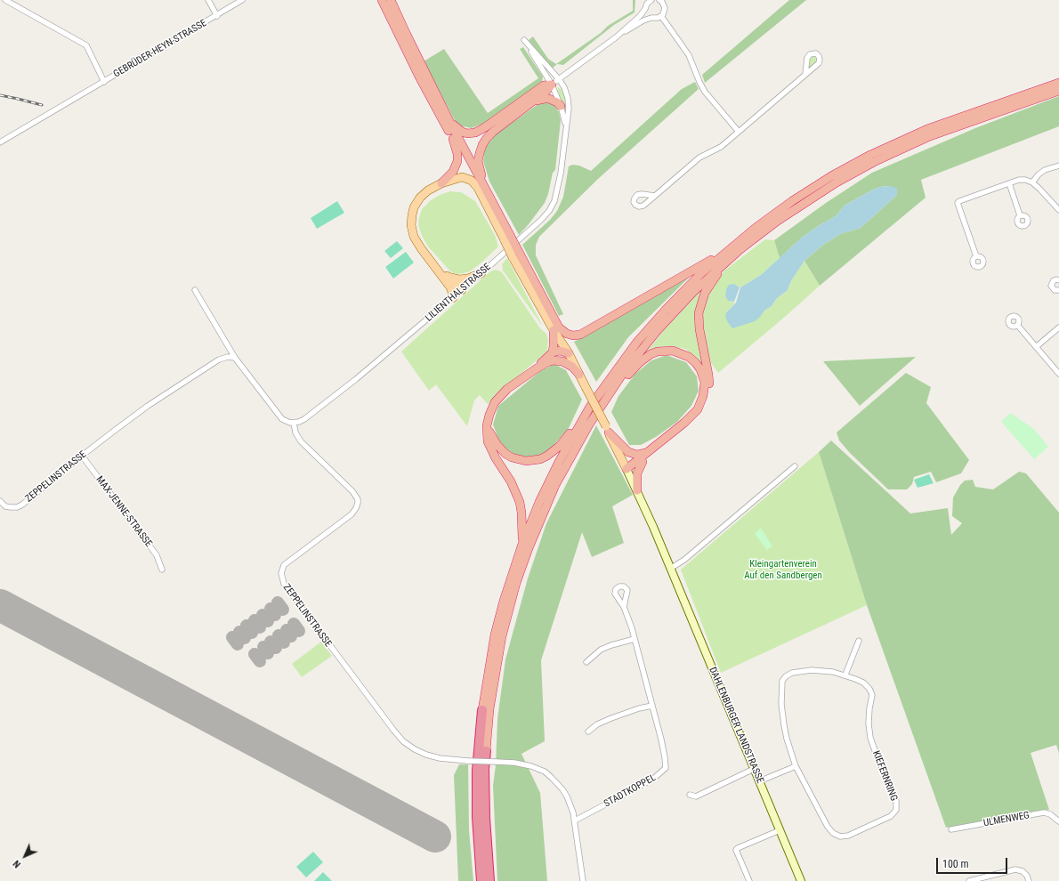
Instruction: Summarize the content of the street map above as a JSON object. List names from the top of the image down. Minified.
{"streets":{"main road":["DAHLENBURGER LANDSTRASSE"],"street":["GEBRÜDER-HEYN-STRASSE","LILIENTHALSTRASSE","ZEPPELINSTRASSE","MAX-JENNE-STRASSE","KIEFERNRING","STADTKOPPEL","ULMENWEG"]},"crossings":[["LILIENTHALSTRASSE","ZEPPELINSTRASSE"],["ZEPPELINSTRASSE","MAX-JENNE-STRASSE"],["ZEPPELINSTRASSE","STADTKOPPEL"]],"parks":["Kleingartenverein Auf den Sandbergen"],"scale_bar":"100 m","north":"bottom left"}
